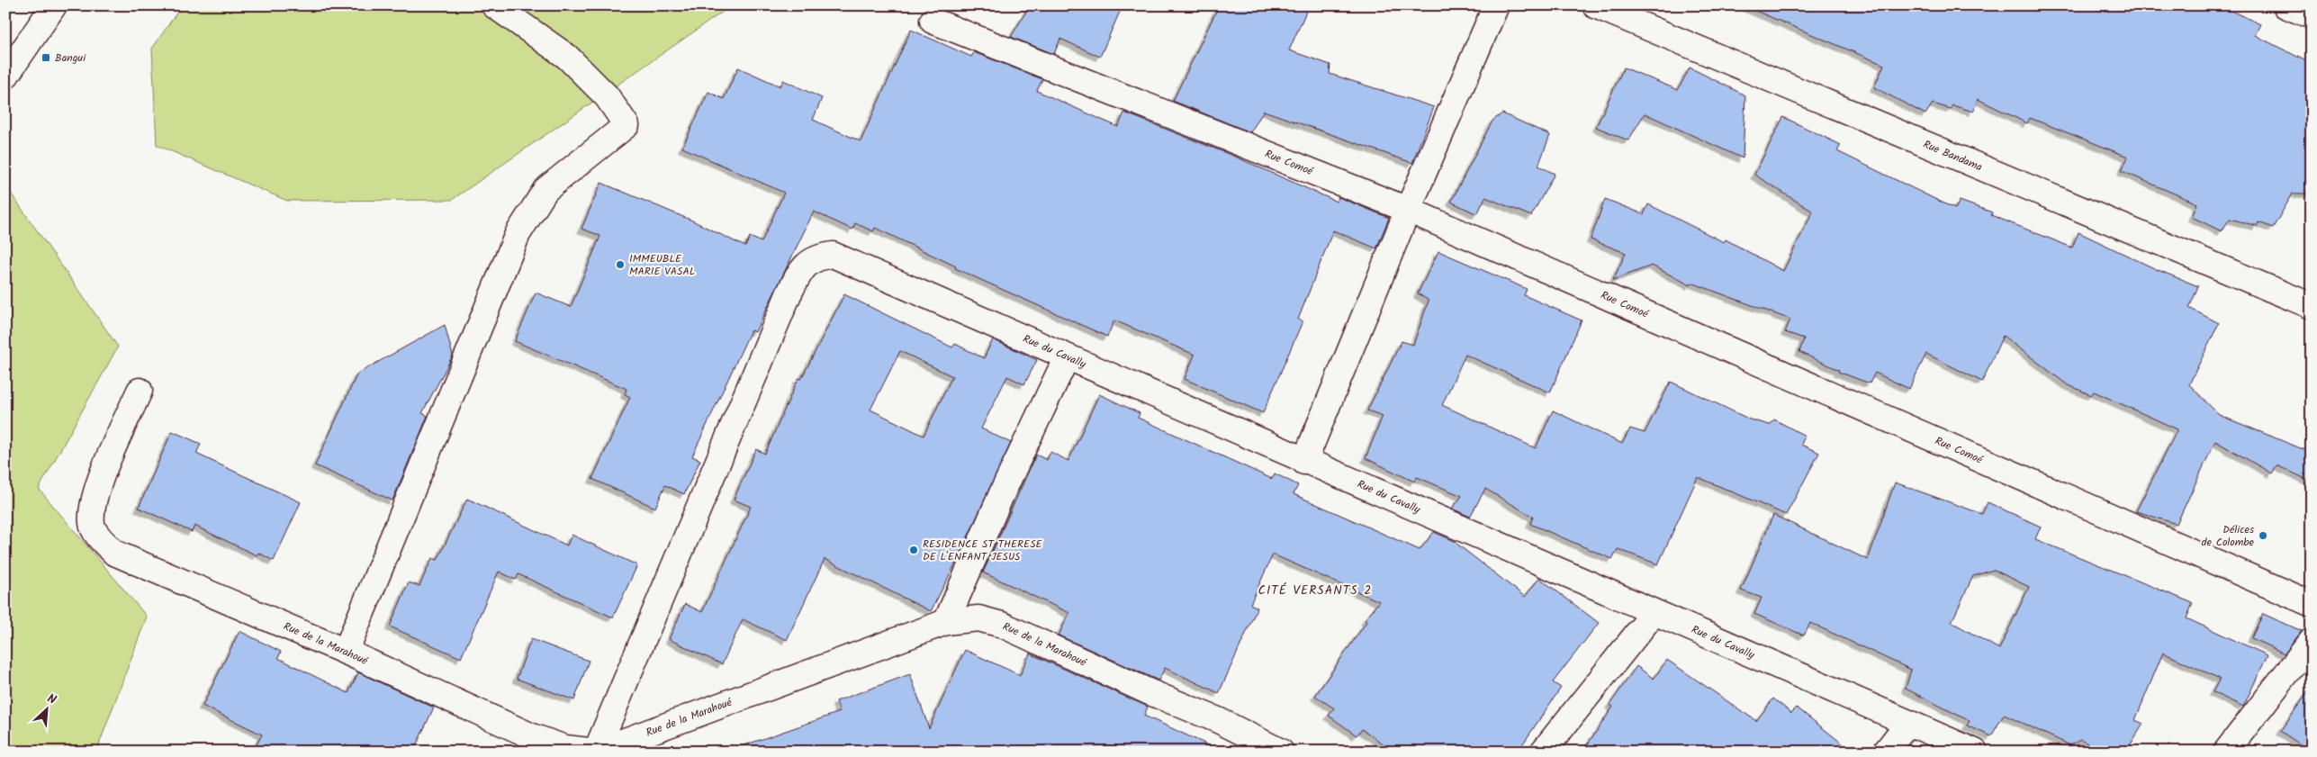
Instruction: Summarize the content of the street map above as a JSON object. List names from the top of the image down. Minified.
{"streets":{"street":["Rue Bandama","Rue Comoé","Rue du Cavally","Rue de la Marahoué"]},"crossings":[["Rue du Cavally","Rue de la Marahoué"]],"districts":["CITÉ VERSANTS 2"],"places":{"transit":["Bangui"],"other":["IMMEUBLE MARIE VASAL","Délices de Colombe","RESIDENCE ST THERESE DE L'ENFANT JESUS"]},"north":"top right"}
